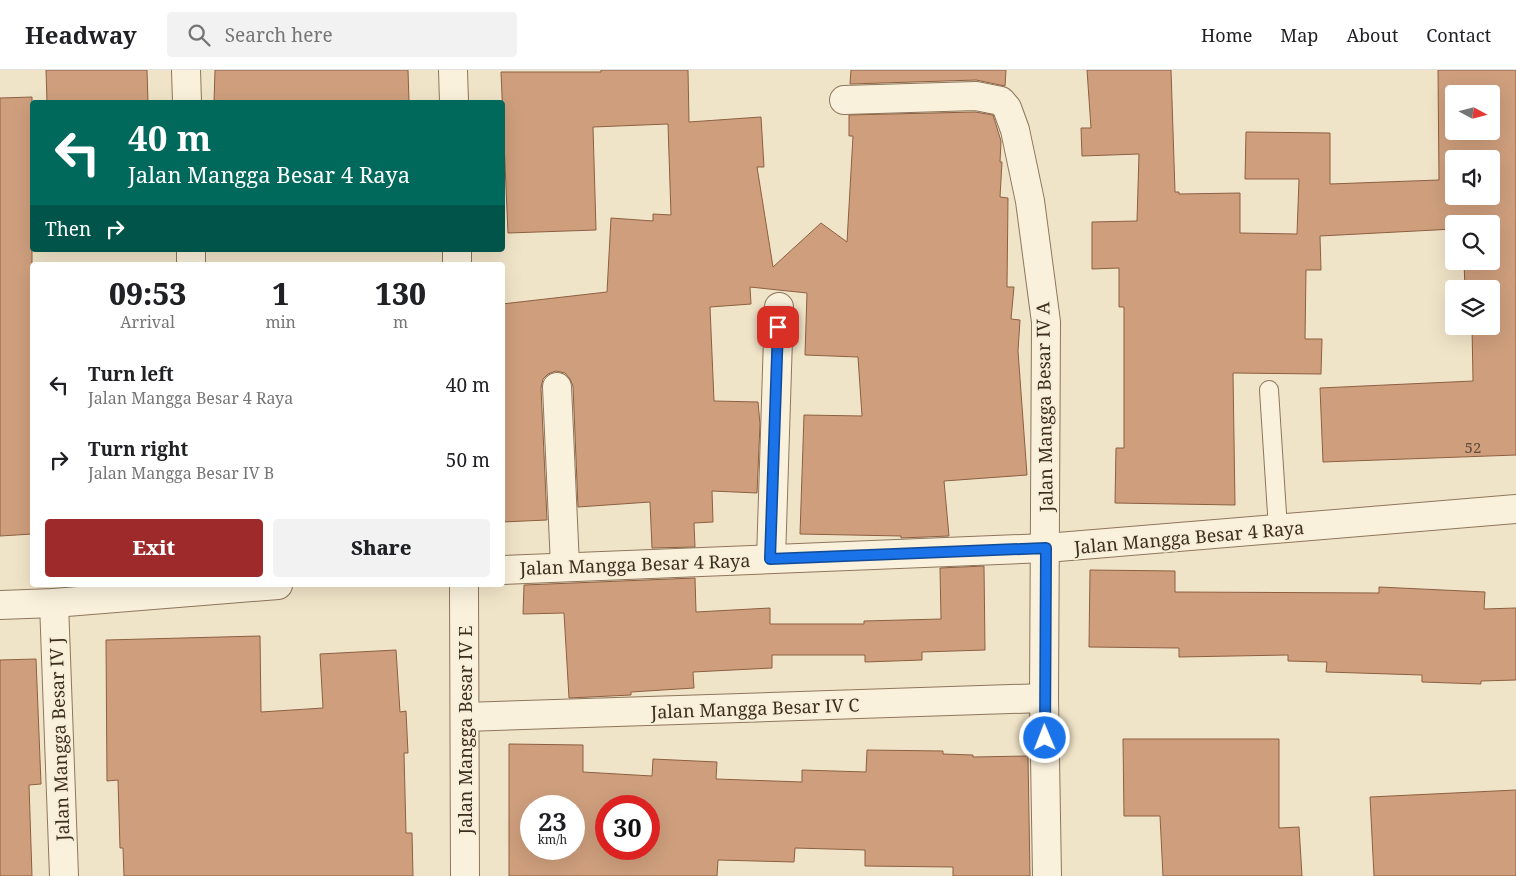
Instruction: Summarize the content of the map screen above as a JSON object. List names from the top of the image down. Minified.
{"streets":{"street":["Jalan Mangga Besar IV A","Jalan Mangga Besar 4 Raya","Jalan Mangga Besar IV C","Jalan Mangga Besar IV E","Jalan Mangga Besar IV J"]},"crossings":[["Jalan Mangga Besar IV A","Jalan Mangga Besar 4 Raya"],["Jalan Mangga Besar IV A","Jalan Mangga Besar IV C"],["Jalan Mangga Besar IV C","Jalan Mangga Besar IV E"]],"house_numbers":["52"],"north":"right","page":{"header":"Headway","search":"Search here","nav":["Home","Map","About","Contact"],"turn":["40 m","Jalan Mangga Besar 4 Raya"],"then":"Then","eta":["09:53","Arrival","1","min","130","m"],"list":[{"name":"Turn left","note":"Jalan Mangga Besar 4 Raya","value":"40 m"},{"name":"Turn right","note":"Jalan Mangga Besar IV B","value":"50 m"}],"buttons":["Exit","Share"],"speed":"23 km/h","limit":"30"}}
